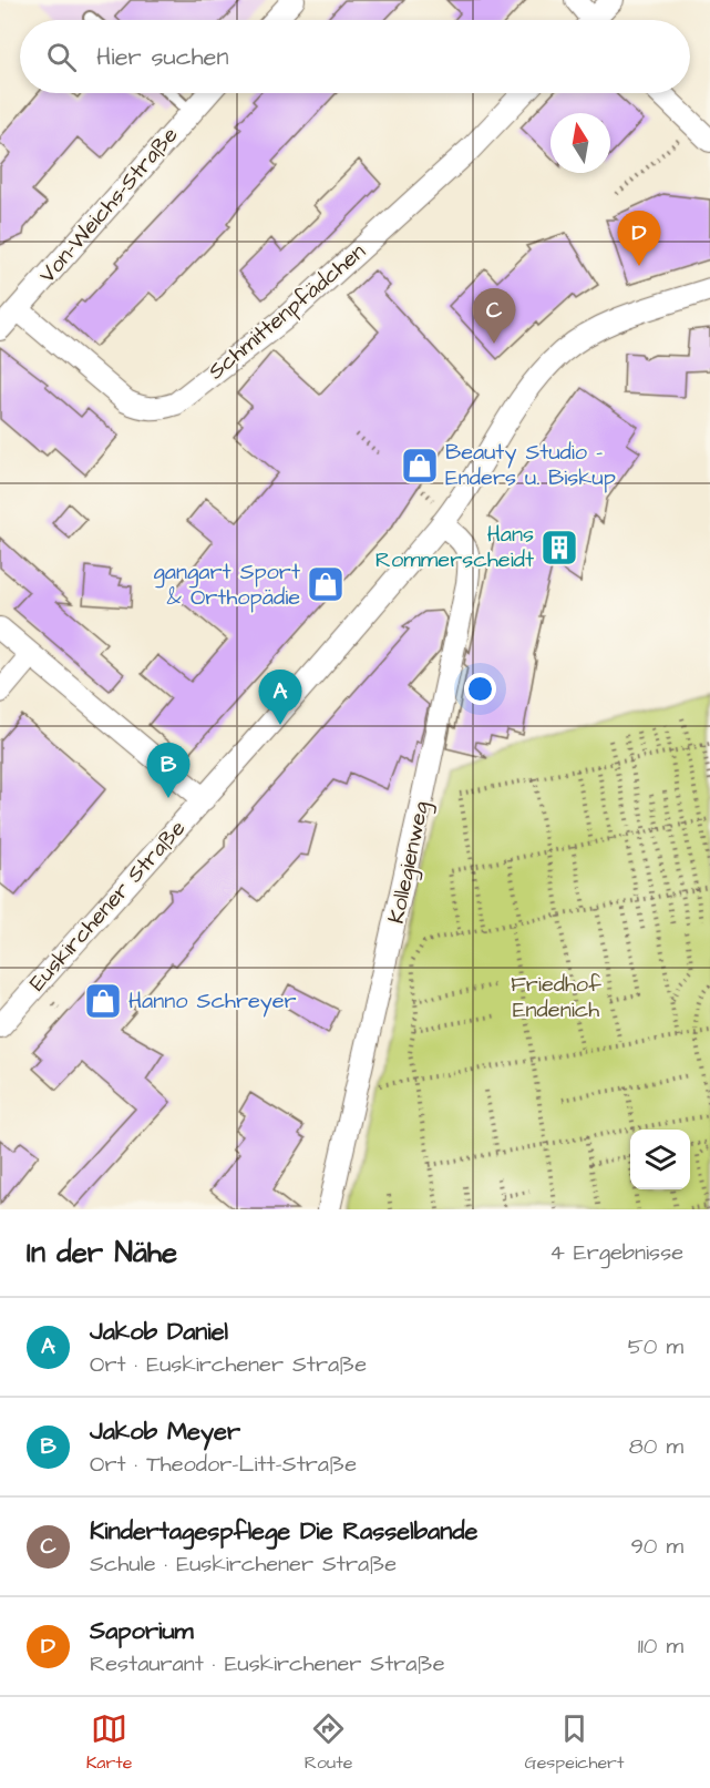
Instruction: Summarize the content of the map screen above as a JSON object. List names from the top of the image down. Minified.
{"streets":{"street":["Von-Weichs-Straße","Schmittenpfädchen","Kollegienweg","Euskirchener Straße"]},"crossings":[["Von-Weichs-Straße","Schmittenpfädchen"],["Kollegienweg","Euskirchener Straße"]],"parks":["Friedhof Endenich"],"places":{"shop":["Beauty Studio - Enders u. Biskup","gangart Sport & Orthopädie","Hanno Schreyer"],"building":["Hans Rommerscheidt"]},"north":"top","page":{"search":"Hier suchen","pins":["D","C","A","B"],"heading":["In der Nähe","4 Ergebnisse"],"list":[{"mark":"A","name":"Jakob Daniel","note":"Ort · Euskirchener Straße","value":"50 m"},{"mark":"B","name":"Jakob Meyer","note":"Ort · Theodor-Litt-Straße","value":"80 m"},{"mark":"C","name":"Kindertagespflege Die Rasselbande","note":"Schule · Euskirchener Straße","value":"90 m"},{"mark":"D","name":"Saporium","note":"Restaurant · Euskirchener Straße","value":"110 m"}],"nav":["Karte","Route","Gespeichert"]}}
